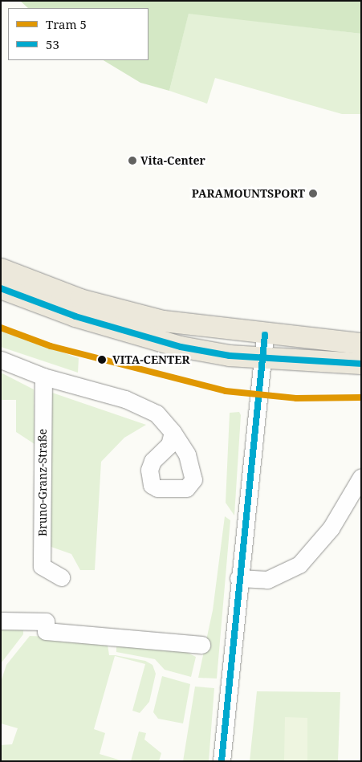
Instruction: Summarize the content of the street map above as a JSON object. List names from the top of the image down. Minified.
{"streets":{"street":["Bruno-Granz-Straße"]},"places":["Vita-Center","PARAMOUNTSPORT","VITA-CENTER"],"lines":["transit line 53","tram line 5"],"legend":["Tram 5","53"]}
